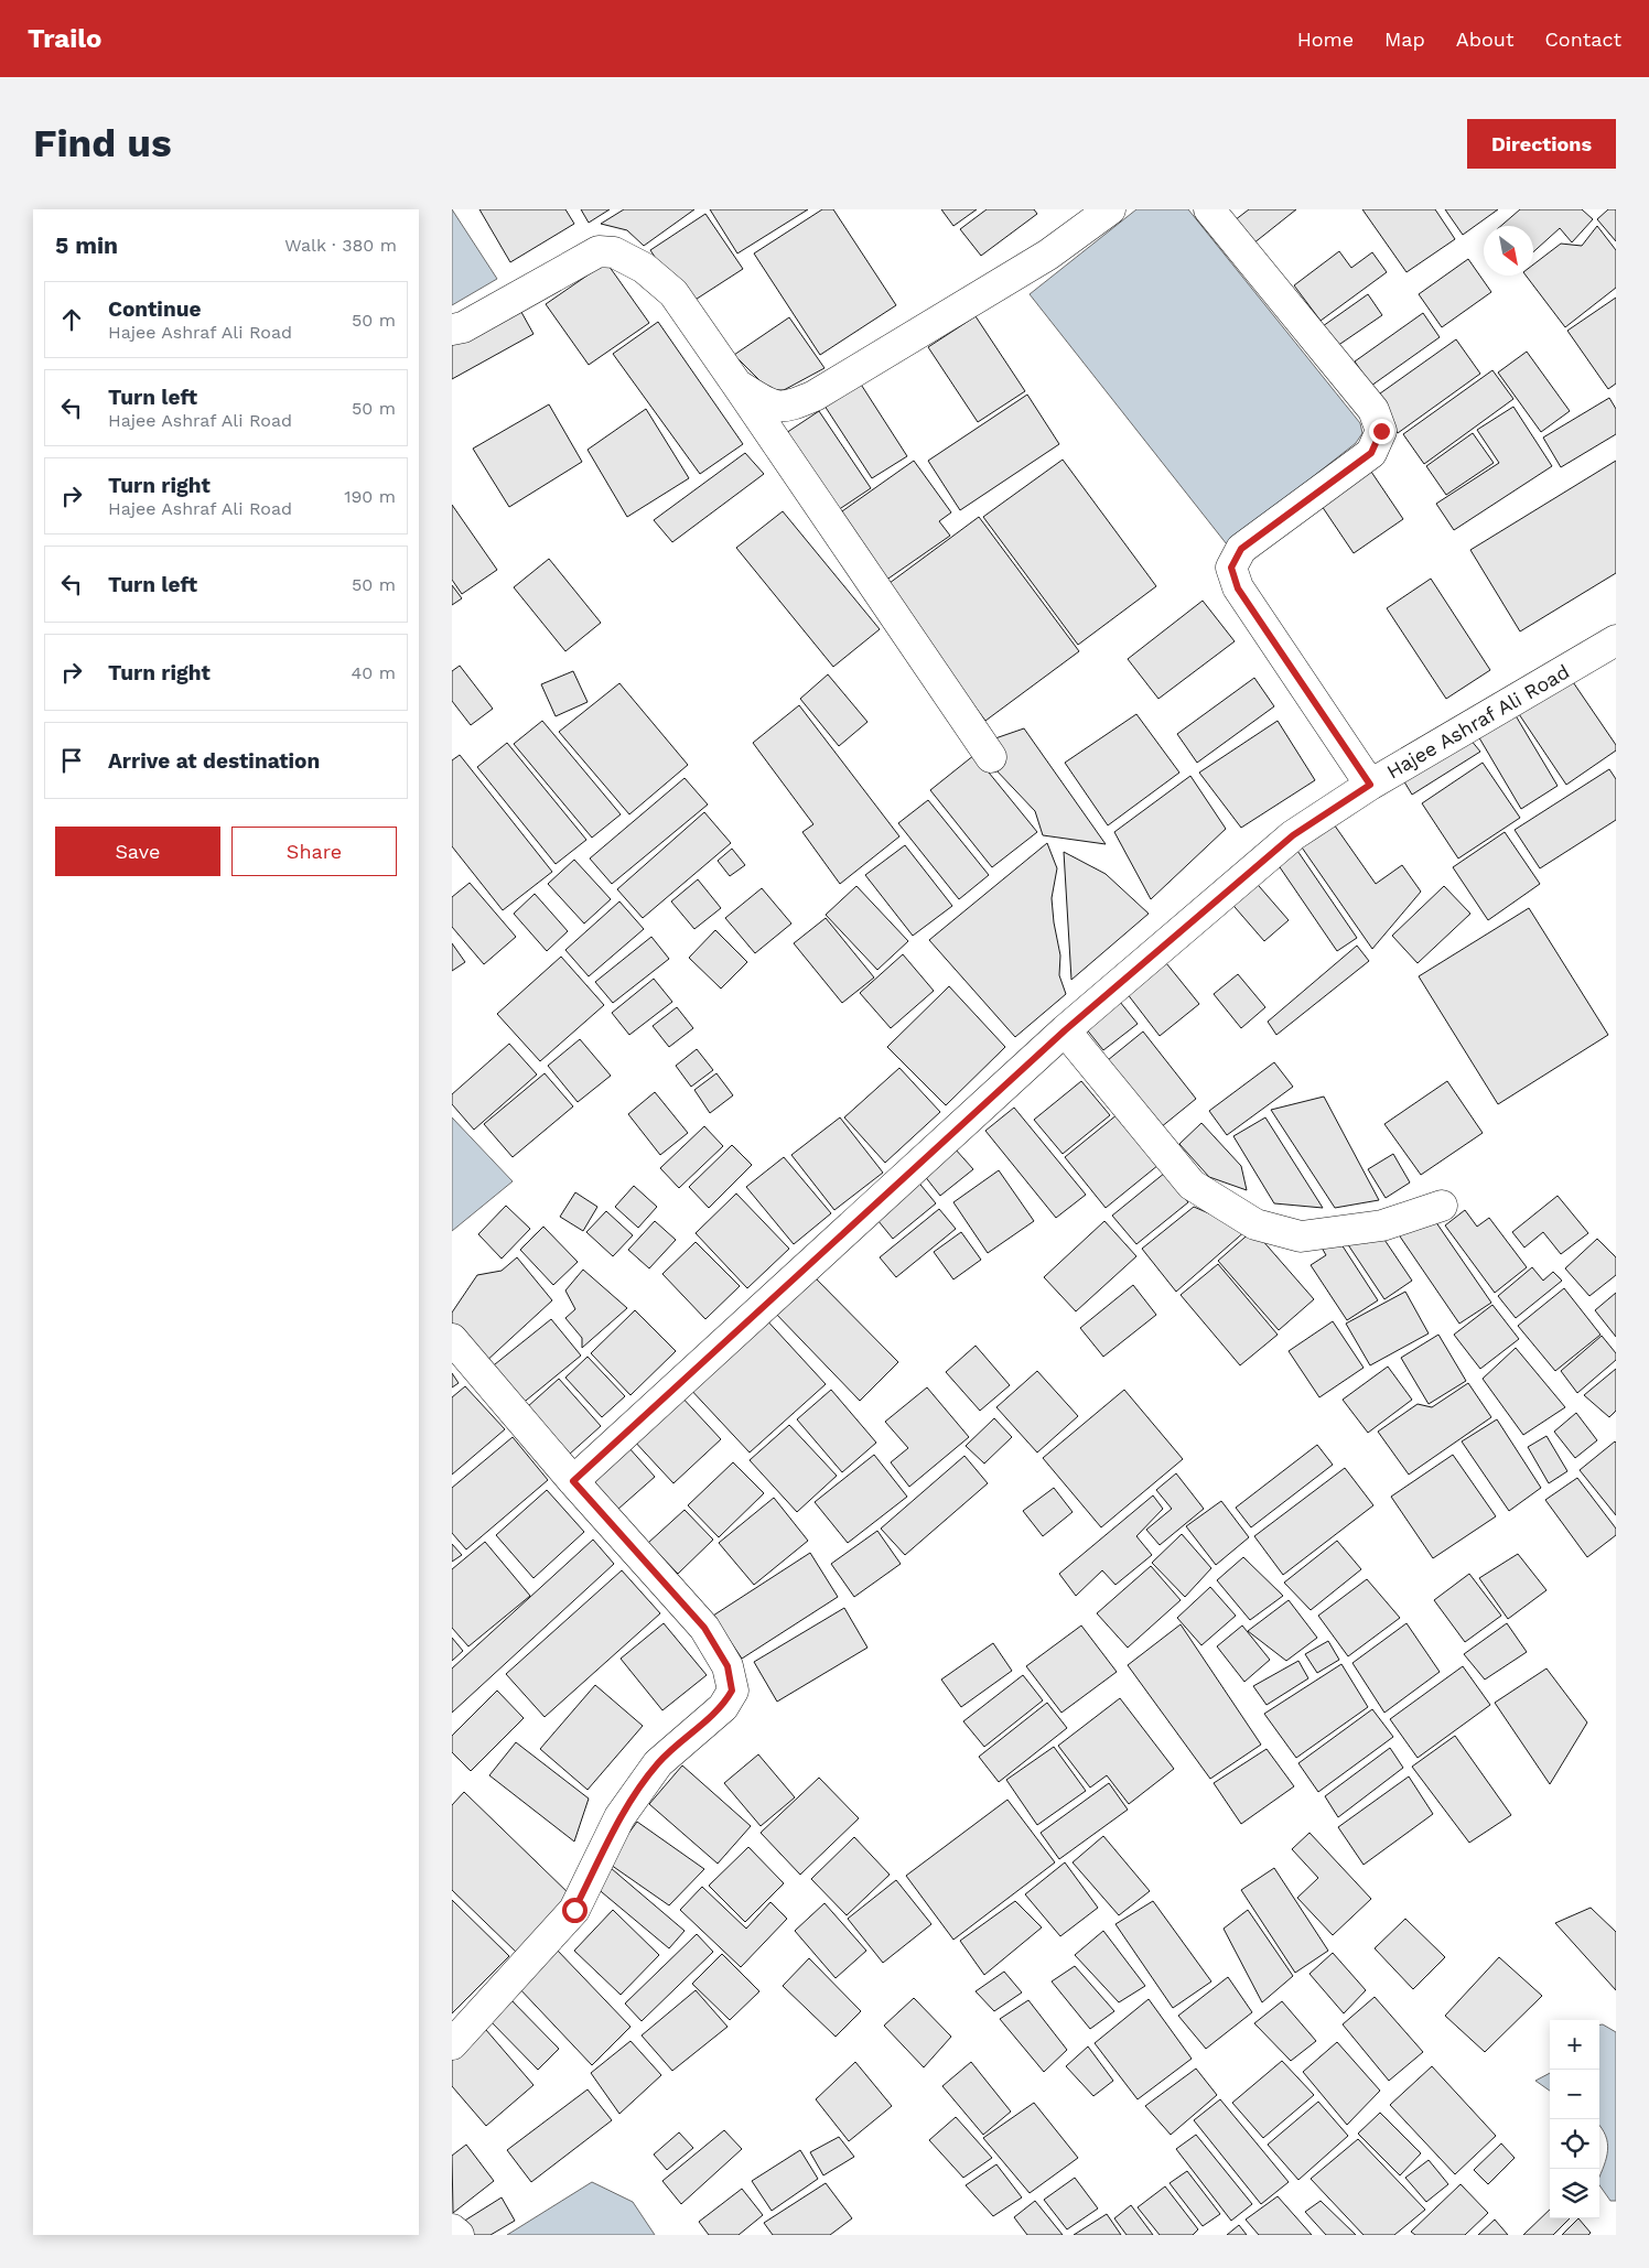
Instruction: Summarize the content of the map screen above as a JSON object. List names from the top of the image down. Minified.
{"streets":{"street":["Hajee Ashraf Ali Road"]},"north":"bottom right","page":{"header":"Trailo","nav":["Home","Map","About","Contact"],"buttons":["Directions",["Save","Share"]],"title":"Find us","heading":["5 min","Walk · 380 m"],"list":[["Continue","Hajee Ashraf Ali Road","50 m"],["Turn left","Hajee Ashraf Ali Road","50 m"],["Turn right","Hajee Ashraf Ali Road","190 m"],["Turn left","50 m"],["Turn right","40 m"],"Arrive at destination"],"map_buttons":["+","−"]}}
